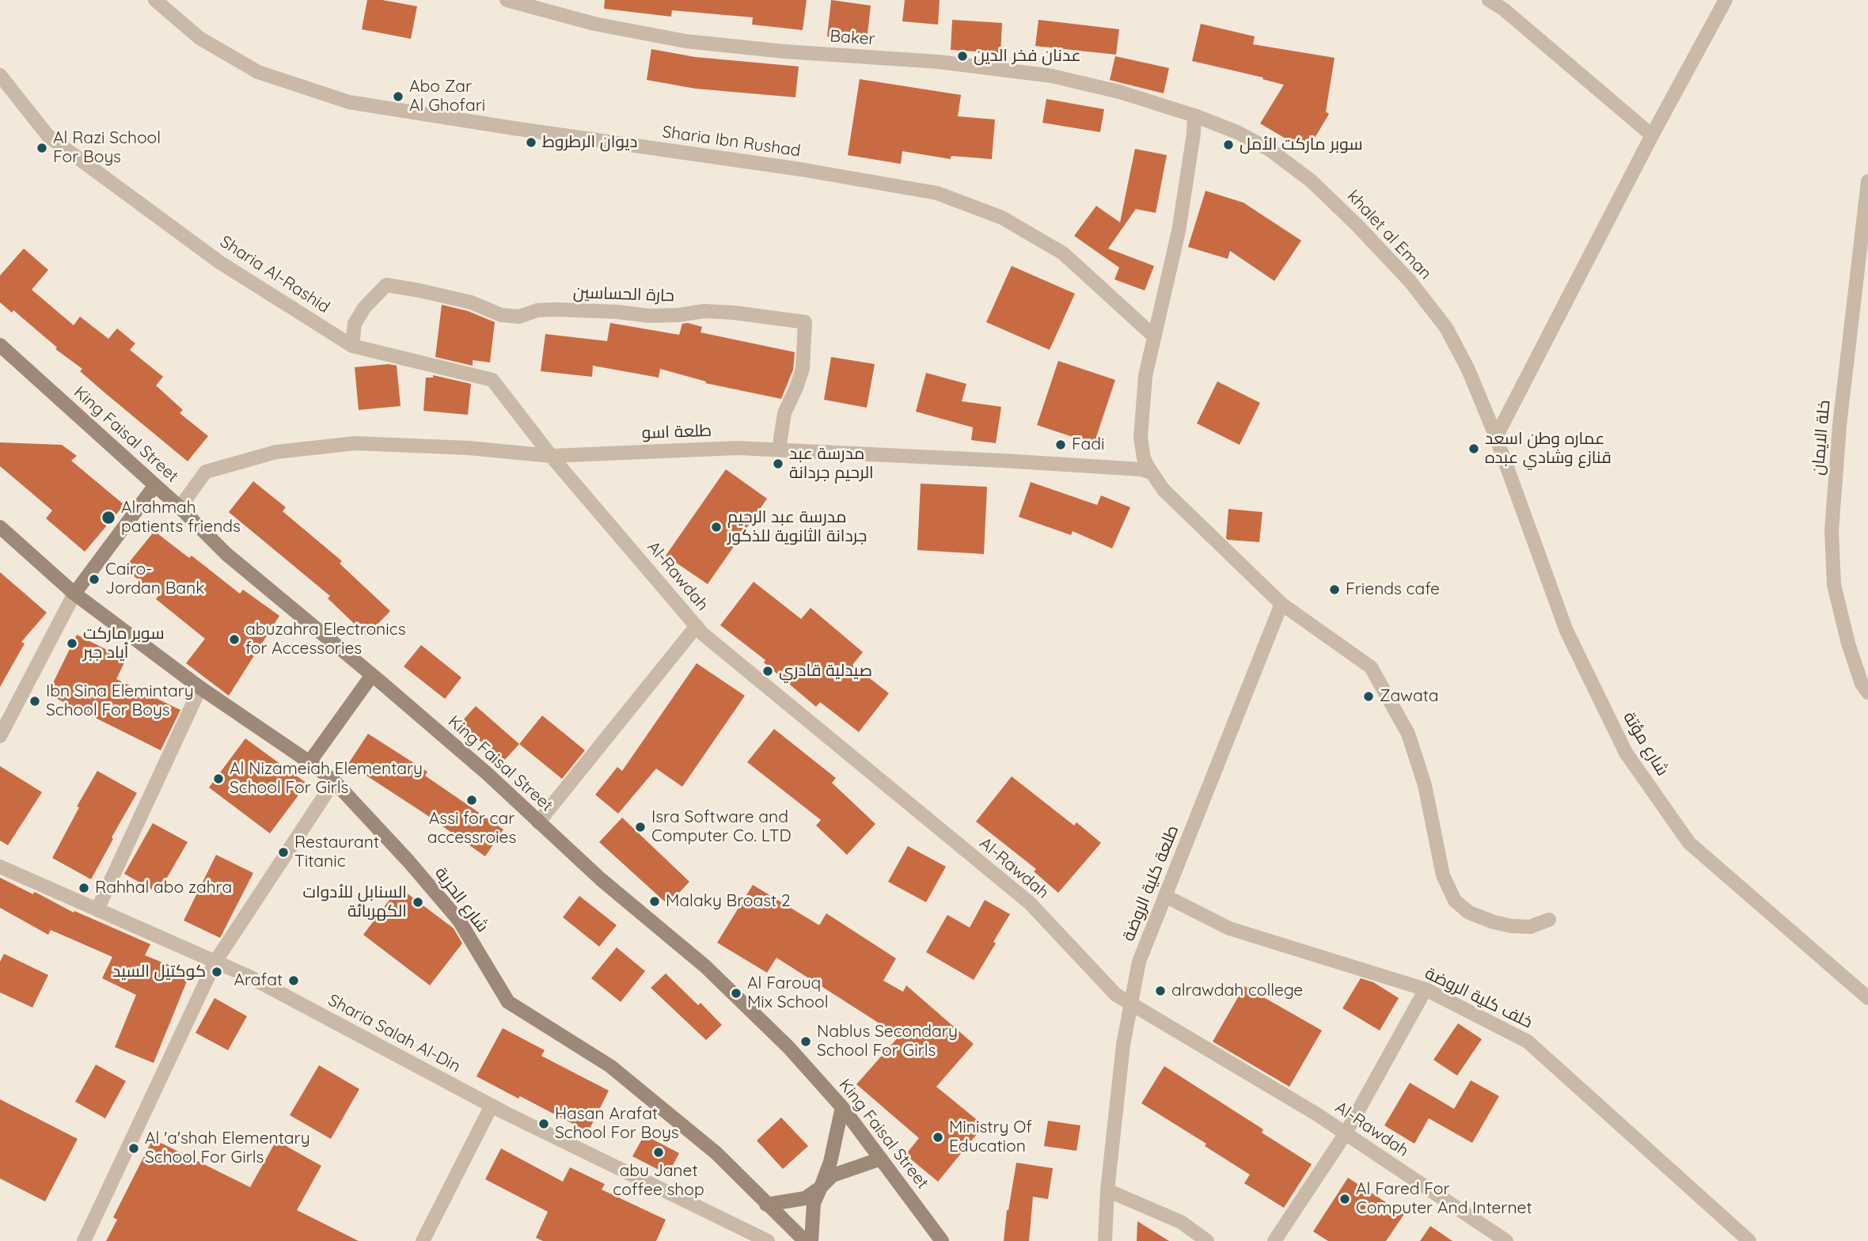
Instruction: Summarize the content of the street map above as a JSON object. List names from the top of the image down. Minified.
{"streets":{"main road":["King Faisal Street","شارع الحرية"],"street":["Baker","Sharia Ibn Rushad","khalet al ِEman","Sharia Al-Rashid","حارة الحساسين","طلعة اسو","خلة الايمان","Al-Rawdah","شارع مؤتة","طلعة كلية الروضة","خلف كلية الروضة","Sharia Salah Al-Din"]},"crossings":[["Baker","khalet al ِEman"],["khalet al ِEman","شارع مؤتة"],["Sharia Al-Rashid","حارة الحساسين"],["Sharia Al-Rashid","طلعة اسو"],["Sharia Al-Rashid","Al-Rawdah"],["حارة الحساسين","طلعة اسو"],["طلعة اسو","King Faisal Street"],["طلعة اسو","Al-Rawdah"],["Al-Rawdah","طلعة كلية الروضة"],["طلعة كلية الروضة","خلف كلية الروضة"]],"places":["عدنان فخر الدين","Abo Zar Al Ghofari","ديوان الرطروط","سوبر ماركت الأمل","Al Razi School For Boys","Fadi","عماره وطن اسعد قنازع وشادي عبده","مدرسة عبد الرحيم جردانة","Alrahmah patients friends","مدرسة عبد الرحيم جردانة الثانوية للذكور","Cairo- Jordan Bank","Friends cafe","abuzahra Electronics for Accessories","سوبر ماركت أياد جبر","صيدلية قادري","Zawata","Ibn Sina Elemintary School For Boys","Al Nizameiah Elementary School For Girls","Assi for car accessroies","Isra Software and Computer Co. LTD","Restaurant Titanic","Rahhal abo zahra","Malaky Broast 2","السنابل للأدوات الكهربائة","كوكتيل السيد","Arafat","alrawdah college","Al Farouq Mix School","Nablus Secondary School For Girls","Hasan Arafat School For Boys","Ministry Of Education","Al 'a'shah Elementary School For Girls","abu Janet coffee shop","Al Fared For Computer And Internet"]}
